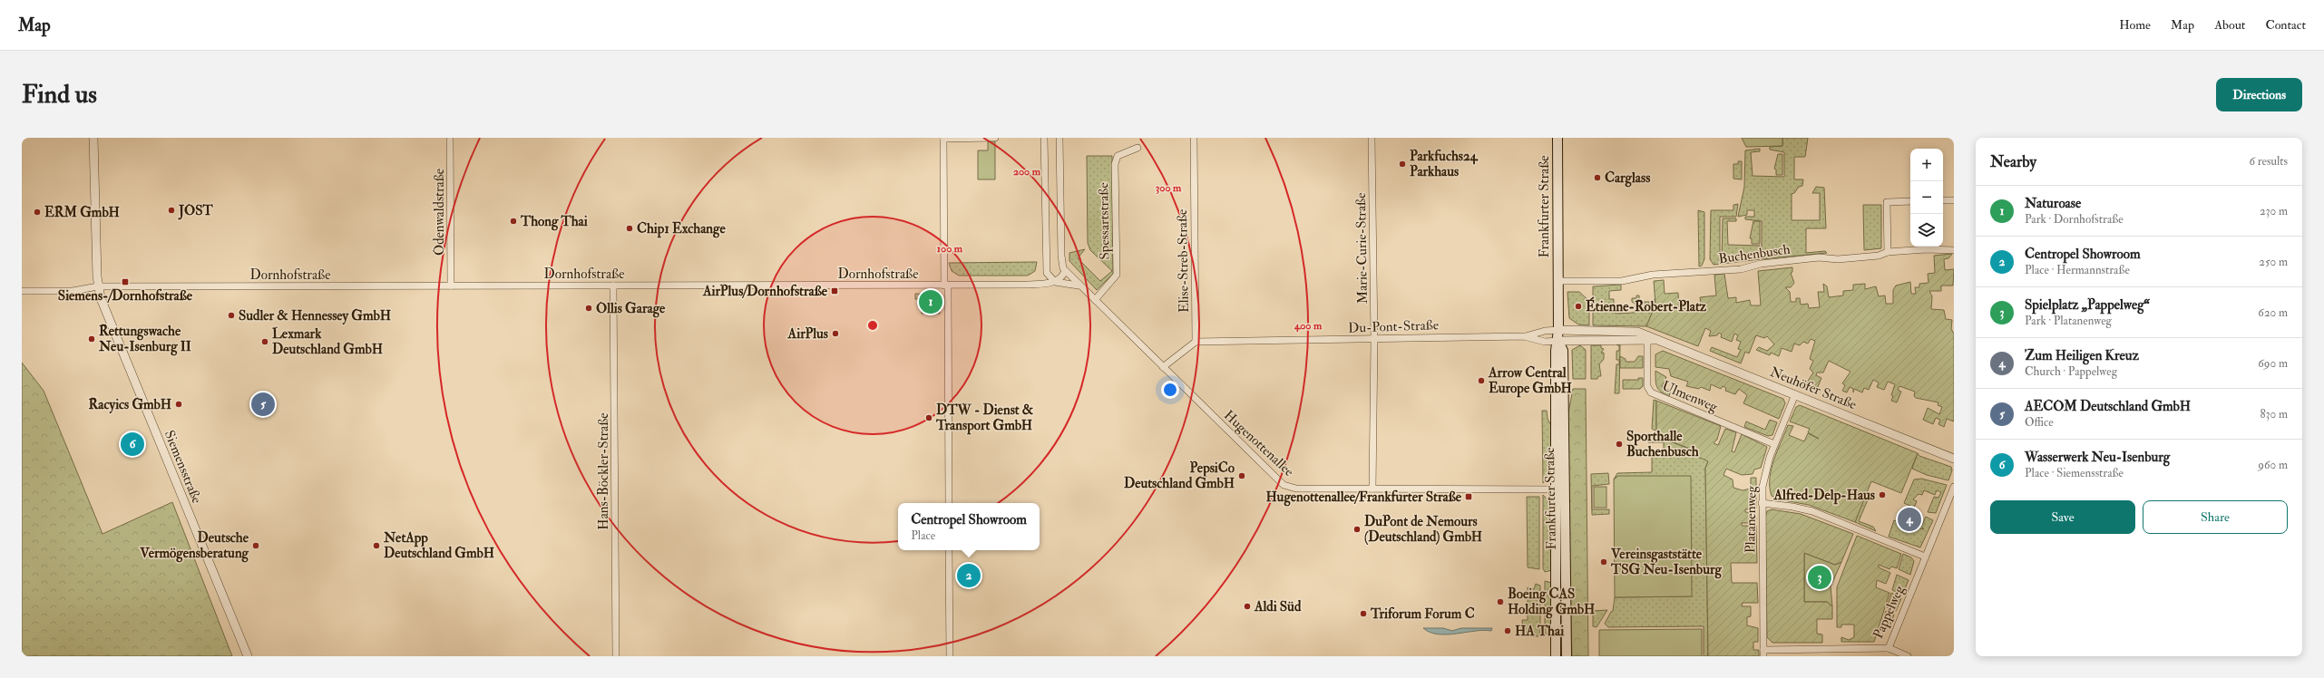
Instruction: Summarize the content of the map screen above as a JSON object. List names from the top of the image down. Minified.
{"streets":{"main road":["Frankfurter Straße"],"street":["Odenwaldstraße","Spessartstraße","Marie-Curie-Straße","Buchenbusch","Elise-Streb-Straße","Dornhofstraße","Du-Pont-Straße","Neuhöfer Straße","Ulmenweg","Hugenottenallee","Siemensstraße","Hans-Böckler-Straße","Platanenweg","Pappelweg"]},"crossings":[["Frankfurter Straße","Buchenbusch"],["Frankfurter Straße","Du-Pont-Straße"],["Frankfurter Straße","Neuhöfer Straße"],["Frankfurter Straße","Hugenottenallee"],["Odenwaldstraße","Dornhofstraße"],["Spessartstraße","Hugenottenallee"],["Marie-Curie-Straße","Du-Pont-Straße"],["Marie-Curie-Straße","Hugenottenallee"],["Elise-Streb-Straße","Du-Pont-Straße"],["Dornhofstraße","Siemensstraße"],["Dornhofstraße","Hans-Böckler-Straße"],["Du-Pont-Straße","Neuhöfer Straße"],["Neuhöfer Straße","Ulmenweg"],["Neuhöfer Straße","Platanenweg"],["Ulmenweg","Platanenweg"],["Platanenweg","Pappelweg"]],"places":{"other":["Parkfuchs24 Parkhaus","Carglass","JOST","ERM GmbH","Thong Thai","Chip1 Exchange","Étienne-Robert-Platz","Ollis Garage","Sudler & Hennessey GmbH","AirPlus","Rettungswache Neu-Isenburg II","Lexmark Deutschland GmbH","Arrow Central Europe GmbH","Racyics GmbH","DTW - Dienst & Transport GmbH","Sporthalle Buchenbusch","PepsiCo Deutschland GmbH","Alfred-Delp-Haus","DuPont de Nemours (Deutschland) GmbH","Deutsche Vermögensberatung","NetApp Deutschland GmbH","Vereinsgaststätte TSG Neu-Isenburg","Boeing CAS Holding GmbH","Aldi Süd","Triforum Forum C","HA Thai"],"transit":["Siemens-/Dornhofstraße","AirPlus/Dornhofstraße","Hugenottenallee/Frankfurter Straße"]},"page":{"header":"Map","nav":["Home","Map","About","Contact"],"buttons":["Directions",["Save","Share"]],"title":"Find us","heading":["Nearby","6 results"],"map_buttons":["+","−"],"list":[{"mark":"1","name":"Naturoase","note":"Park · Dornhofstraße","value":"230 m"},{"mark":"2","name":"Centropel Showroom","note":"Place · Hermannstraße","value":"250 m"},{"mark":"3","name":"Spielplatz „Pappelweg“","note":"Park · Platanenweg","value":"620 m"},{"mark":"4","name":"Zum Heiligen Kreuz","note":"Church · Pappelweg","value":"690 m"},{"mark":"5","name":"AECOM Deutschland GmbH","note":"Office","value":"830 m"},{"mark":"6","name":"Wasserwerk Neu-Isenburg","note":"Place · Siemensstraße","value":"960 m"}],"pins":["1","5","6","4","2","3"],"popup":["Centropel Showroom","Place"]},"rings":["200 m","300 m","100 m","400 m"]}
